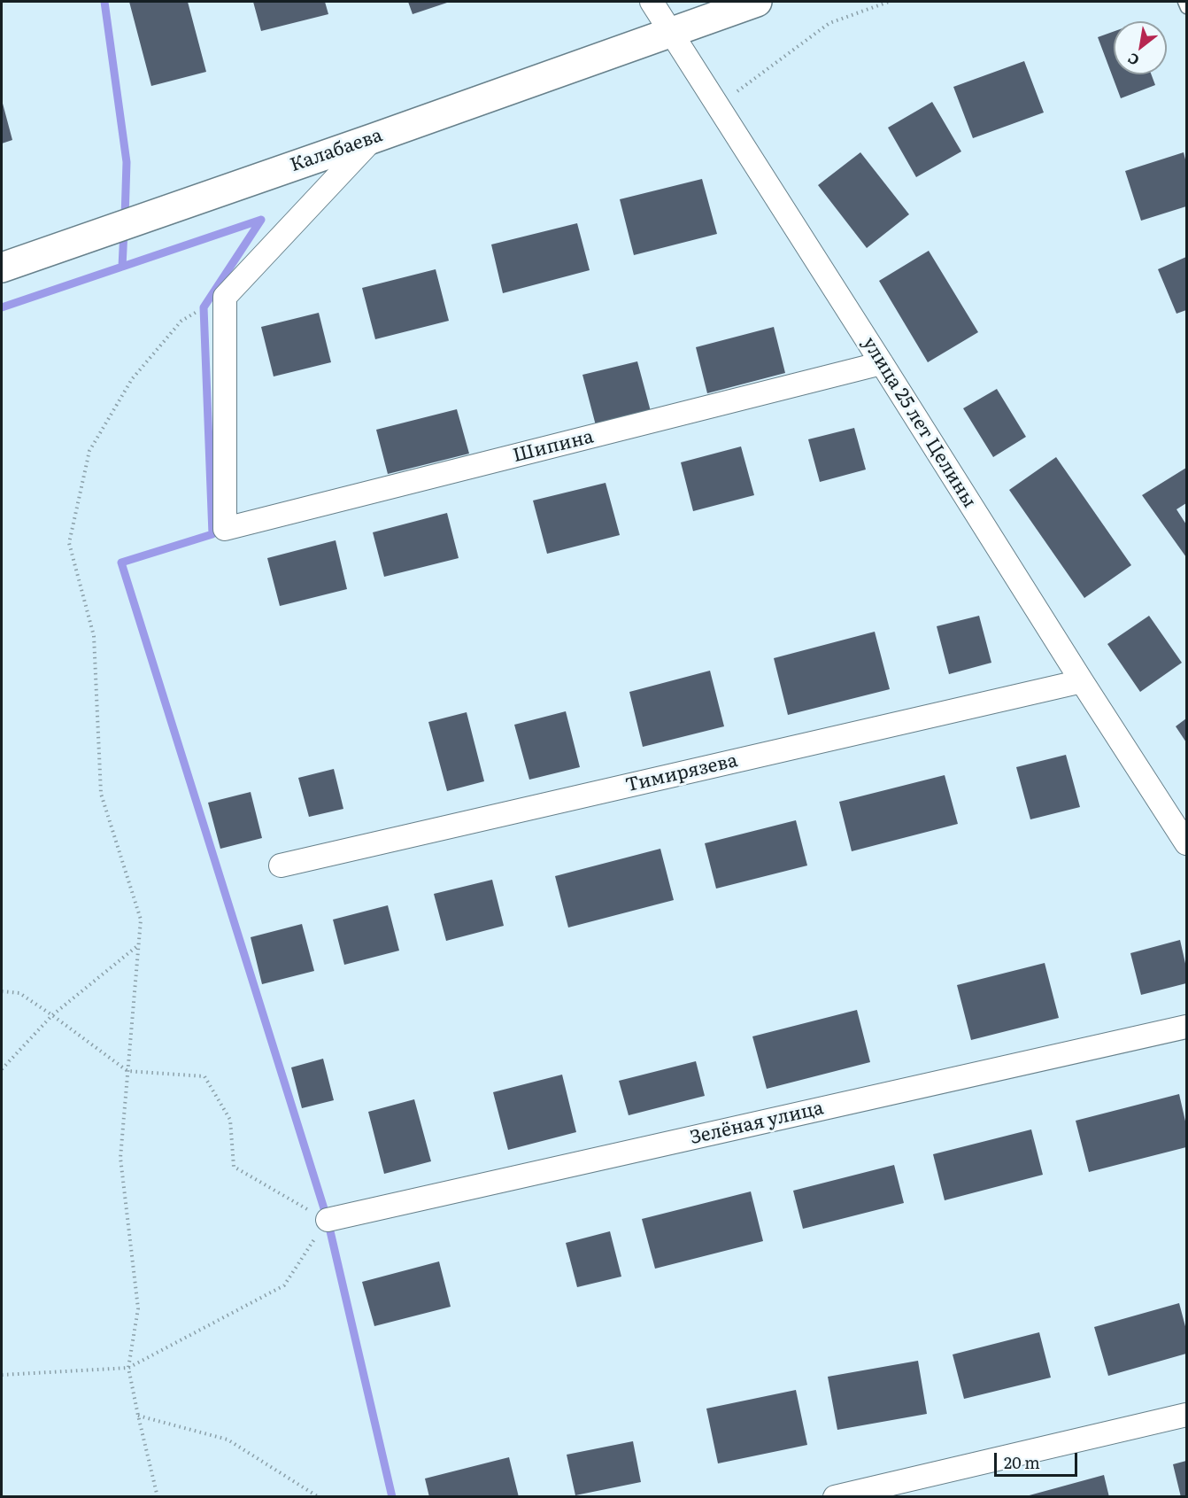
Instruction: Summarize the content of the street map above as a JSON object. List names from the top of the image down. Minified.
{"streets":{"street":["Калабаева","улица 25 лет Целины","Шипина","Тимирязева","Зелёная улица"]},"crossings":[["Калабаева","улица 25 лет Целины"],["улица 25 лет Целины","Шипина"],["улица 25 лет Целины","Тимирязева"]],"scale_bar":"20 m","north":"bottom left"}
